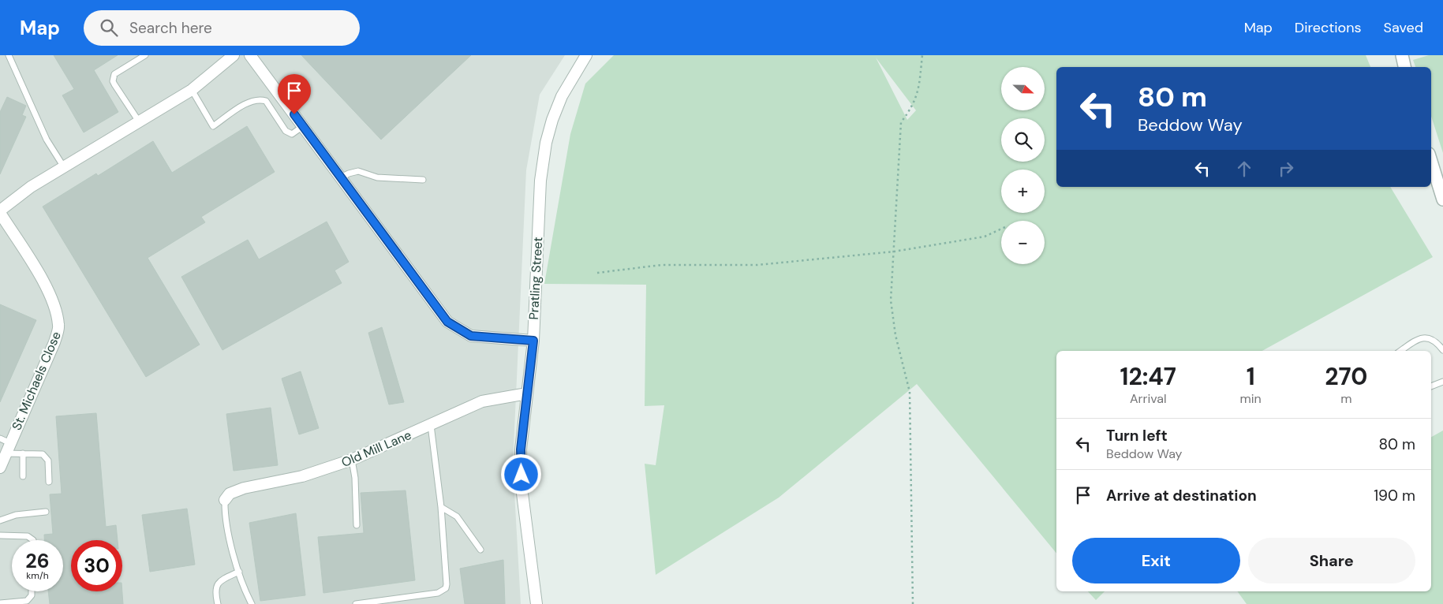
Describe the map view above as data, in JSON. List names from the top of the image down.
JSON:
{
  "streets": {
    "street": ["Pratling Street", "St. Michaels Close", "Old Mill Lane"]
  },
  "crossings": [
    ["Pratling Street", "Old Mill Lane"]
  ],
  "north": "right",
  "page": {
    "header": "Map",
    "search": "Search here",
    "nav": ["Map", "Directions", "Saved"],
    "map_buttons": ["+", "−"],
    "turn": ["80 m", "Beddow Way"],
    "eta": [
      "12:47",
      "Arrival",
      "1",
      "min",
      "270",
      "m"
    ],
    "list": [
      {
        "name": "Turn left",
        "note": "Beddow Way",
        "value": "80 m"
      },
      {
        "name": "Arrive at destination",
        "value": "190 m"
      }
    ],
    "buttons": ["Exit", "Share"],
    "speed": "26 km/h",
    "limit": "30"
  }
}
